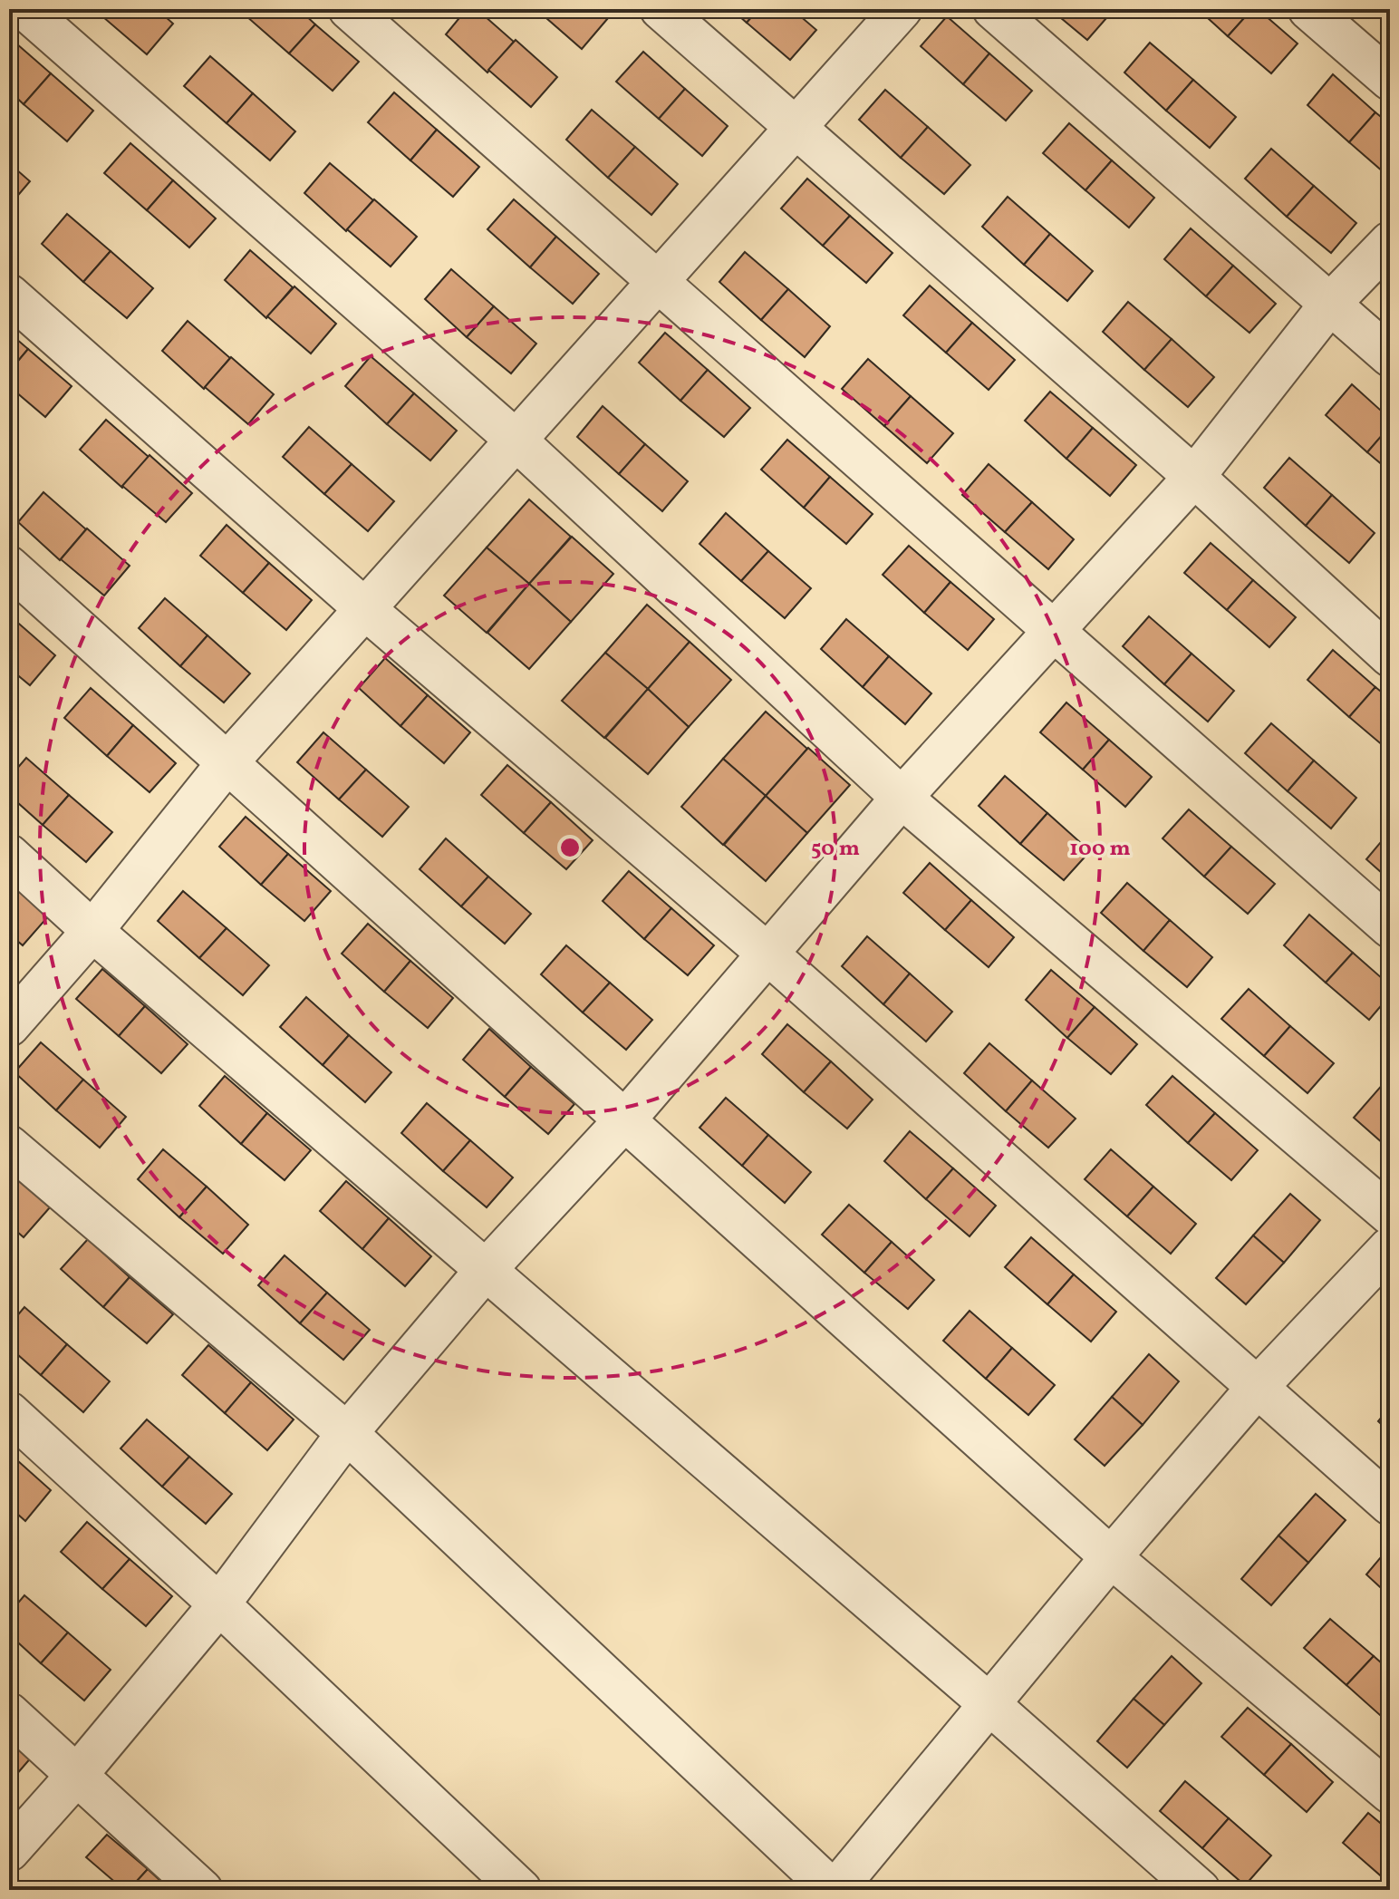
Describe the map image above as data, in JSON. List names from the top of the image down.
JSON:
{
  "rings": ["50 m", "100 m"]
}
